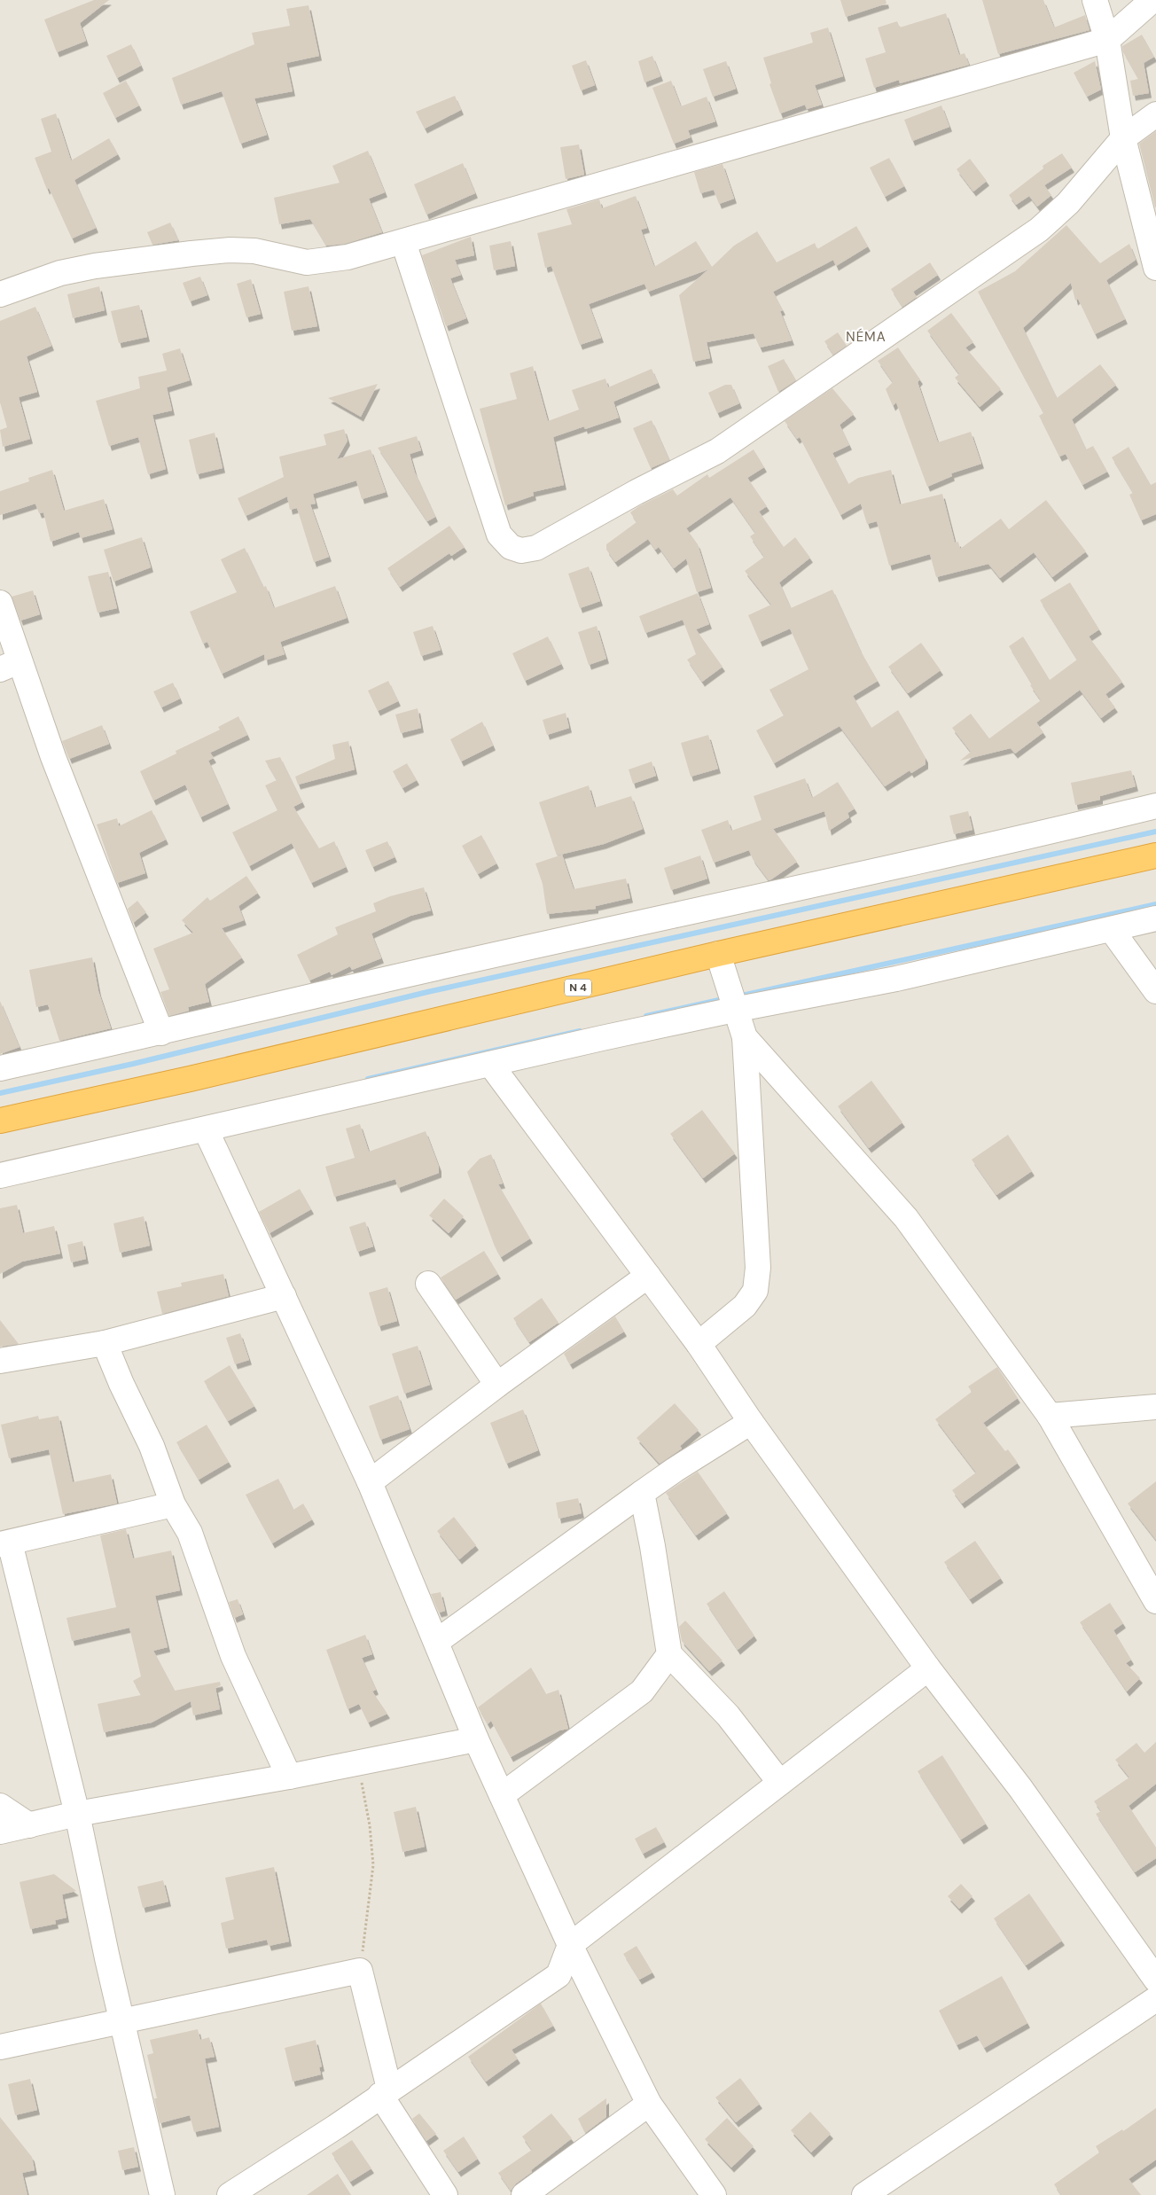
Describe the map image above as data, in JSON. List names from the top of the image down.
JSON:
{
  "streets": {
    "highway": ["N 4"]
  },
  "districts": ["NÉMA"]
}
